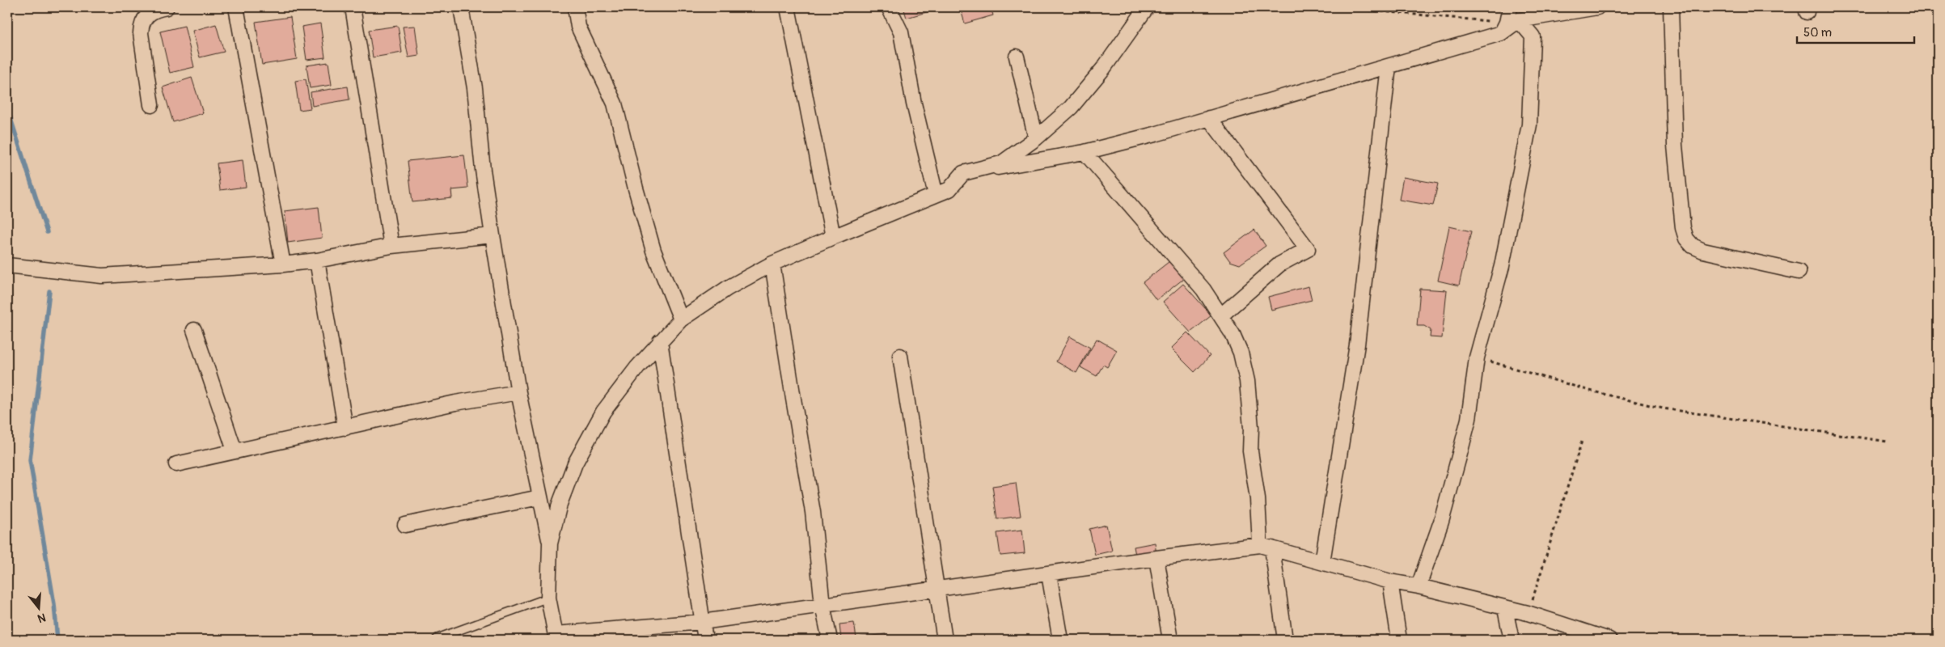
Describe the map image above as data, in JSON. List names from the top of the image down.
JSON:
{
  "scale_bar": "50 m",
  "north": "bottom"
}
